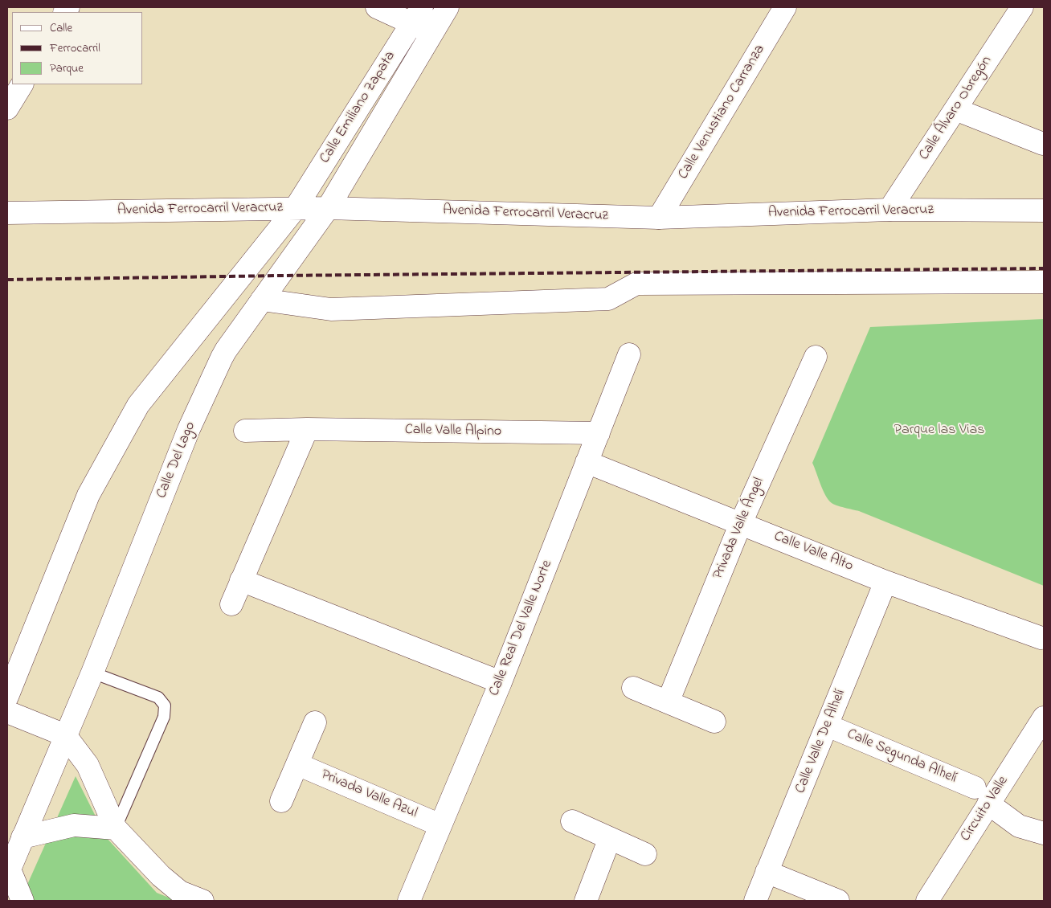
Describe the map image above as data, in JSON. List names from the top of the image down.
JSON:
{
  "streets": {
    "street": [
      "Calle Emiliano Zapata",
      "Calle Álvaro Obregón",
      "Calle Venustiano Carranza",
      "Avenida Ferrocarril Veracruz",
      "Calle Valle Alpino",
      "Calle Del Lago",
      "Privada Valle Ángel",
      "Calle Valle Alto",
      "Calle Real Del Valle Norte",
      "Calle Valle De Alhelí",
      "Calle Segunda Alhelí",
      "Privada Valle Azul",
      "Circuito Valle"
    ]
  },
  "crossings": [
    ["Calle Emiliano Zapata", "Avenida Ferrocarril Veracruz"],
    ["Calle Emiliano Zapata", "Calle Del Lago"],
    ["Calle Álvaro Obregón", "Avenida Ferrocarril Veracruz"],
    ["Calle Venustiano Carranza", "Avenida Ferrocarril Veracruz"],
    ["Avenida Ferrocarril Veracruz", "Calle Del Lago"],
    ["Calle Valle Alpino", "Calle Real Del Valle Norte"],
    ["Privada Valle Ángel", "Calle Valle Alto"],
    ["Calle Valle Alto", "Calle Real Del Valle Norte"],
    ["Calle Valle Alto", "Calle Valle De Alhelí"],
    ["Calle Real Del Valle Norte", "Privada Valle Azul"],
    ["Calle Valle De Alhelí", "Calle Segunda Alhelí"],
    ["Calle Segunda Alhelí", "Circuito Valle"]
  ],
  "parks": ["Parque las Vias"],
  "legend": ["Calle", "Ferrocarril", "Parque"]
}
